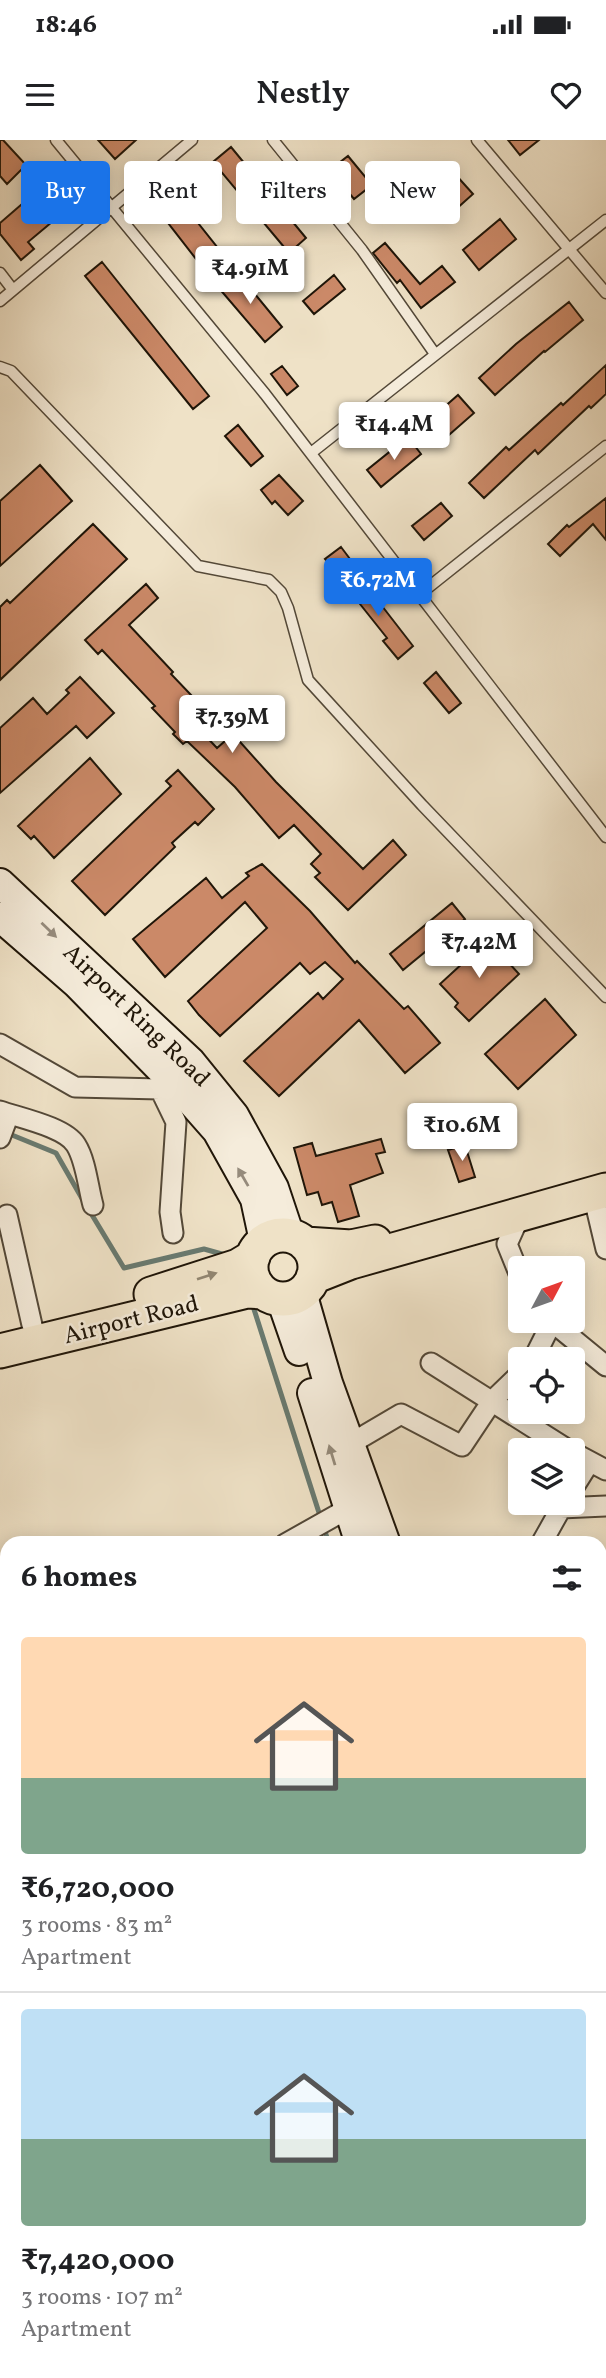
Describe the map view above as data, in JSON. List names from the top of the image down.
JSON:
{
  "streets": {
    "highway": ["Airport Road"],
    "main road": ["Airport Ring Road"]
  },
  "crossings": [
    ["Airport Ring Road", "Airport Road"]
  ],
  "north": "top right",
  "page": {
    "status": "18:46",
    "header": "Nestly",
    "chip": [
      "Buy",
      "Rent",
      "Filters",
      "New"
    ],
    "price": [
      "₹4.91M",
      "₹14.4M",
      "₹6.72M",
      "₹7.39M",
      "₹7.42M",
      "₹10.6M"
    ],
    "heading": "6 homes",
    "list": [
      {
        "name": "₹6,720,000",
        "note": "3 rooms · 83 m² · Apartment"
      },
      {
        "name": "₹7,420,000",
        "note": "3 rooms · 107 m² · Apartment"
      }
    ]
  }
}
